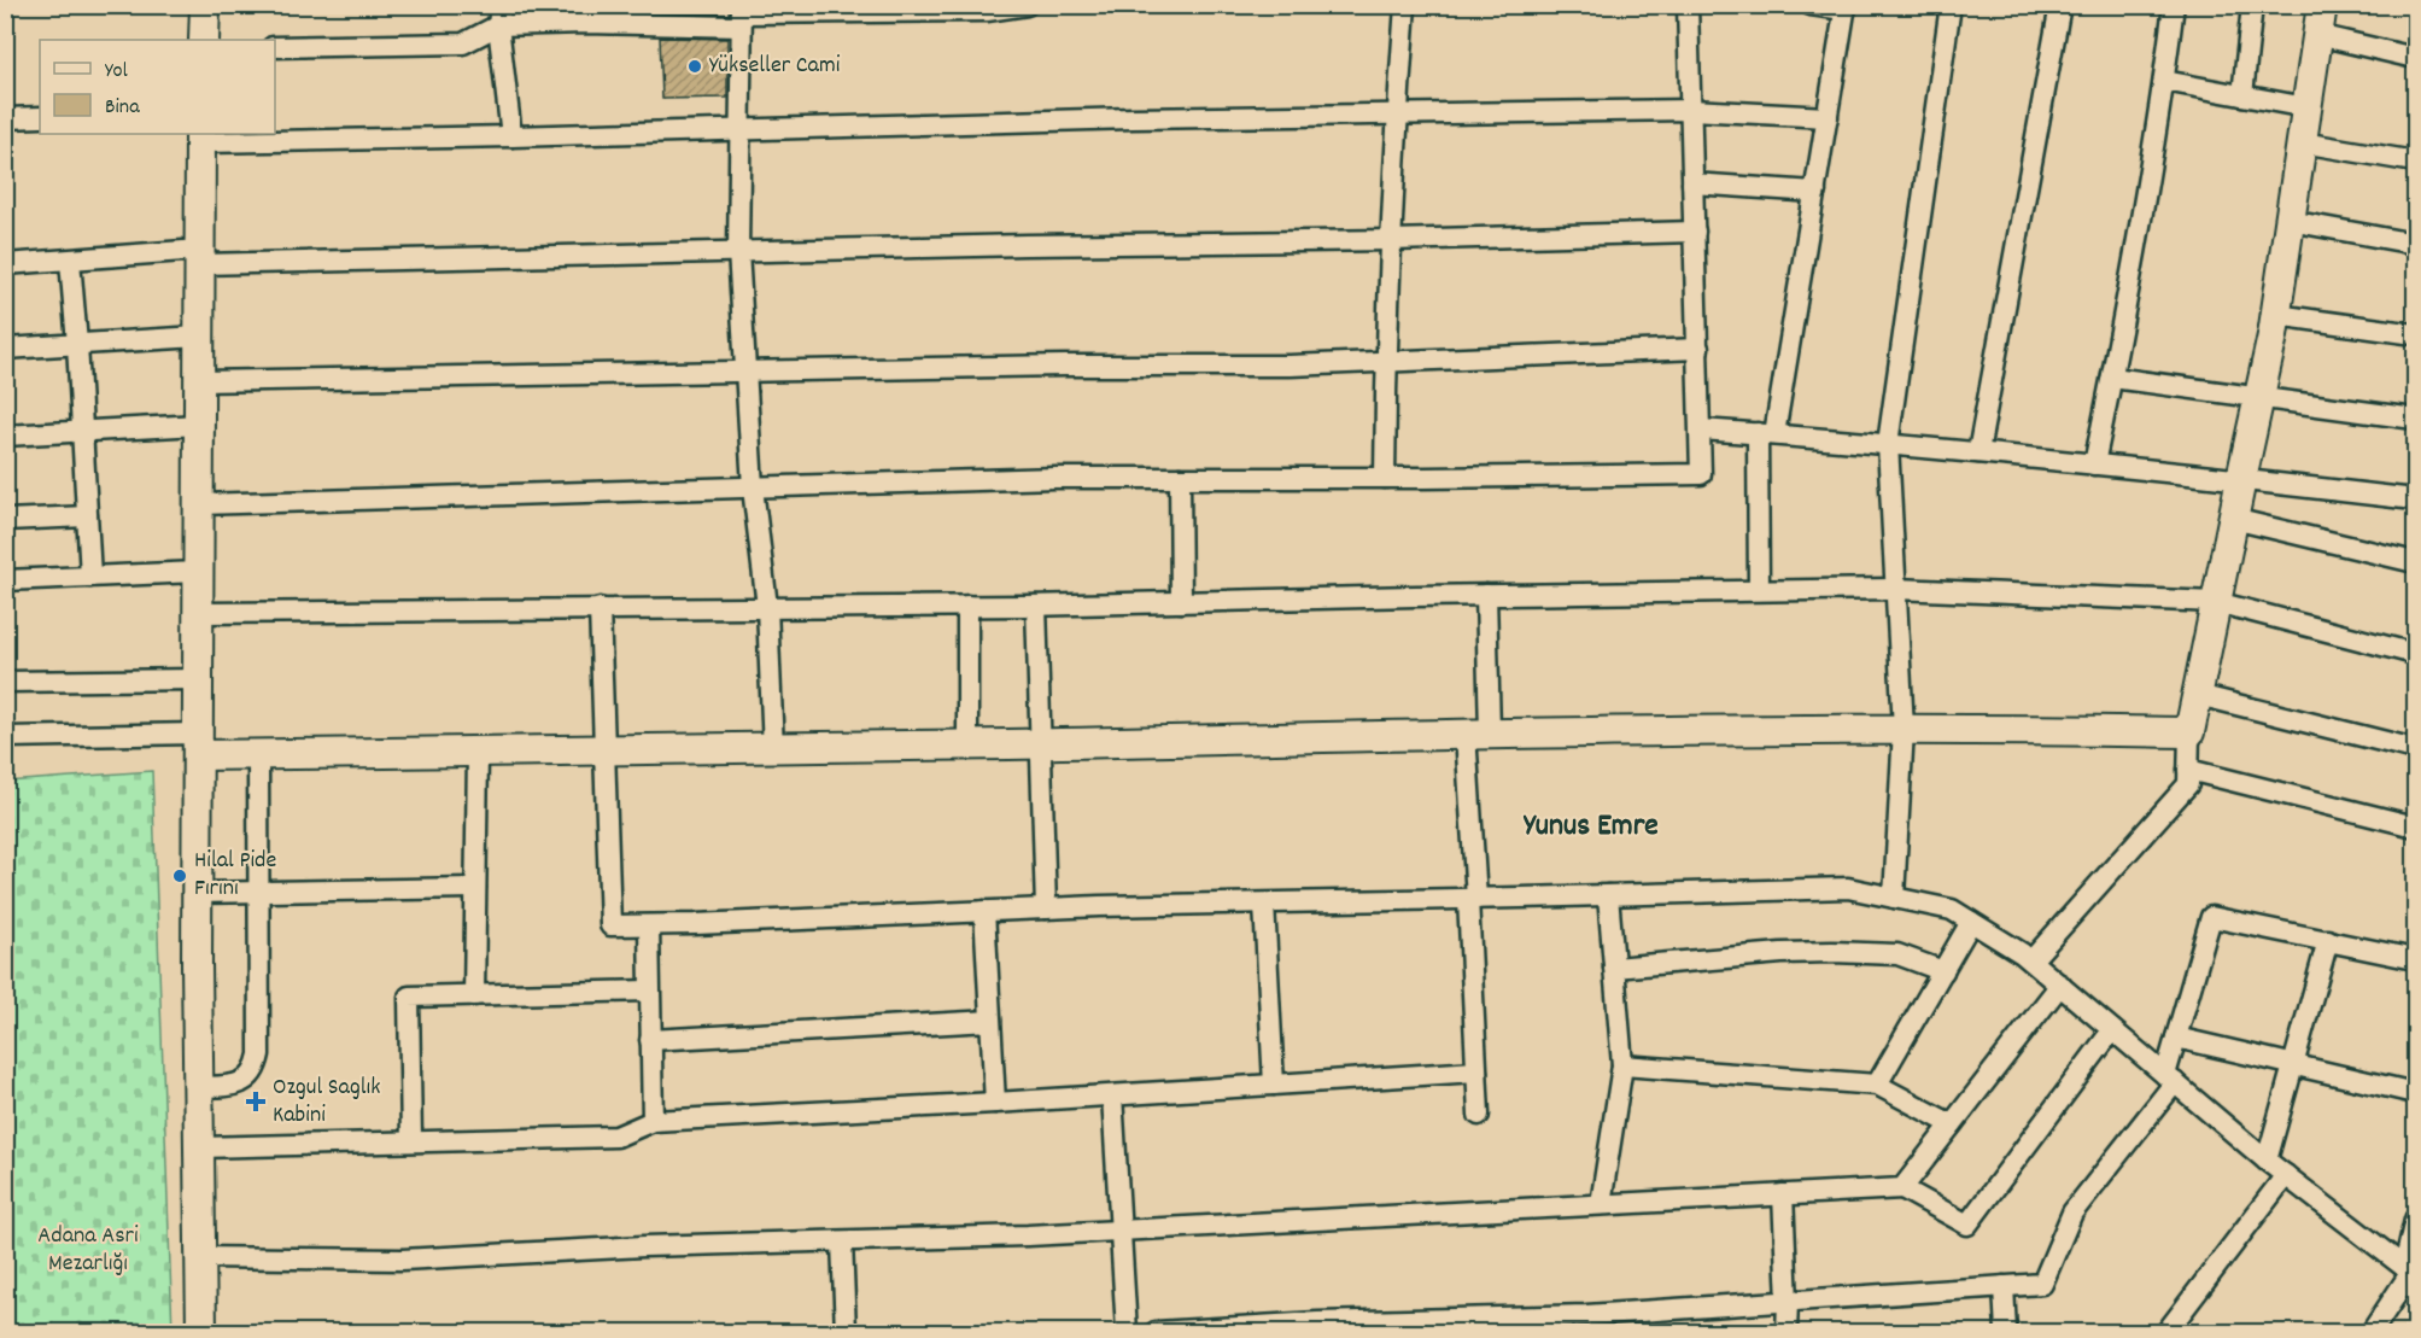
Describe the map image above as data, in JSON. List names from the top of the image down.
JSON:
{
  "districts": ["Yunus Emre"],
  "parks": ["Adana Asri Mezarlığı"],
  "places": {
    "other": ["Yükseller Cami", "Hilal Pide Fırını"],
    "health": ["Ozgul Saglık Kabini"]
  },
  "legend": ["Yol", "Bina"]
}
